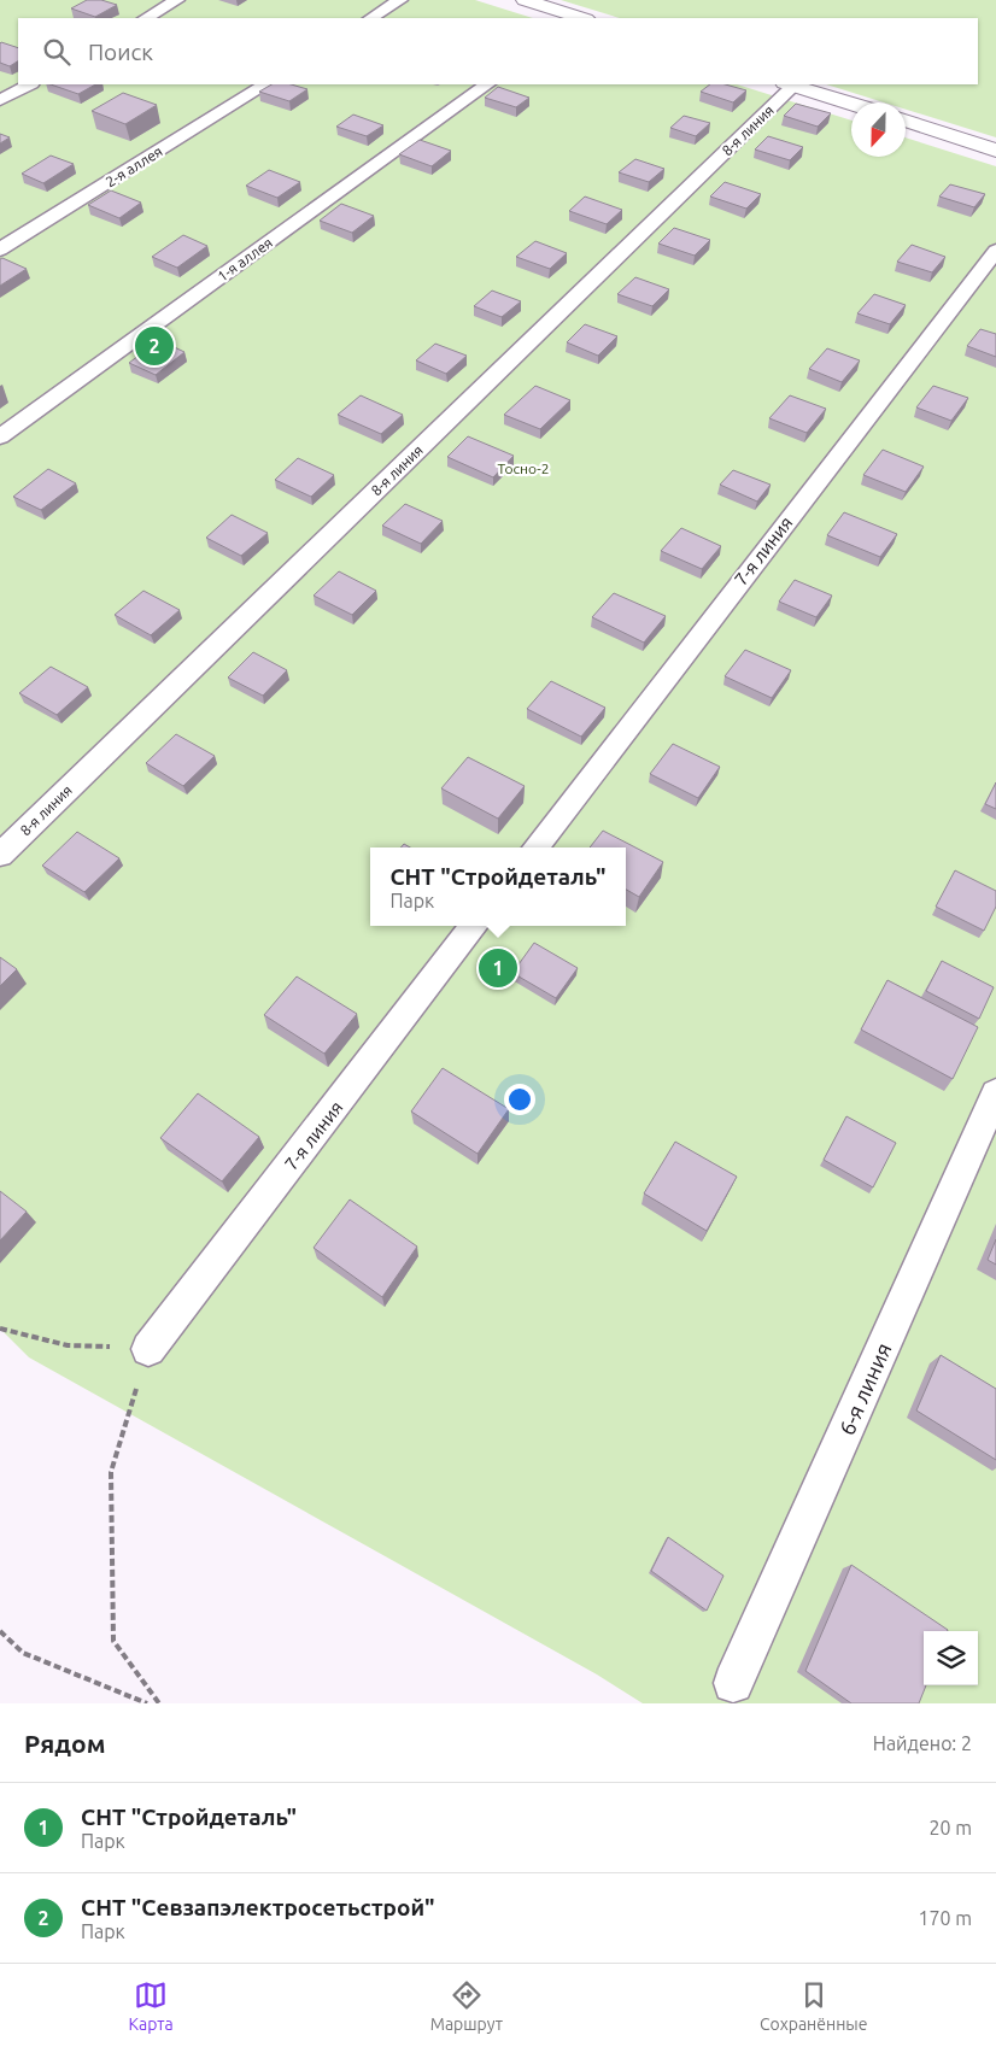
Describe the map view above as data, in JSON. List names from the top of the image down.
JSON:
{
  "streets": {
    "lane": [
      "8-я линия",
      "2-я аллея",
      "1-я аллея",
      "7-я линия",
      "6-я линия"
    ]
  },
  "parks": ["Тосно-2"],
  "north": "bottom",
  "page": {
    "search": "Поиск",
    "pins": ["2", "1"],
    "popup": ["СНТ \"Стройдеталь\"", "Парк"],
    "heading": ["Рядом", "Найдено: 2"],
    "list": [
      {
        "mark": "1",
        "name": "СНТ \"Стройдеталь\"",
        "note": "Парк",
        "value": "20 m"
      },
      {
        "mark": "2",
        "name": "СНТ \"Севзапэлектросетьстрой\"",
        "note": "Парк",
        "value": "170 m"
      }
    ],
    "nav": ["Карта", "Маршрут", "Сохранённые"]
  }
}
